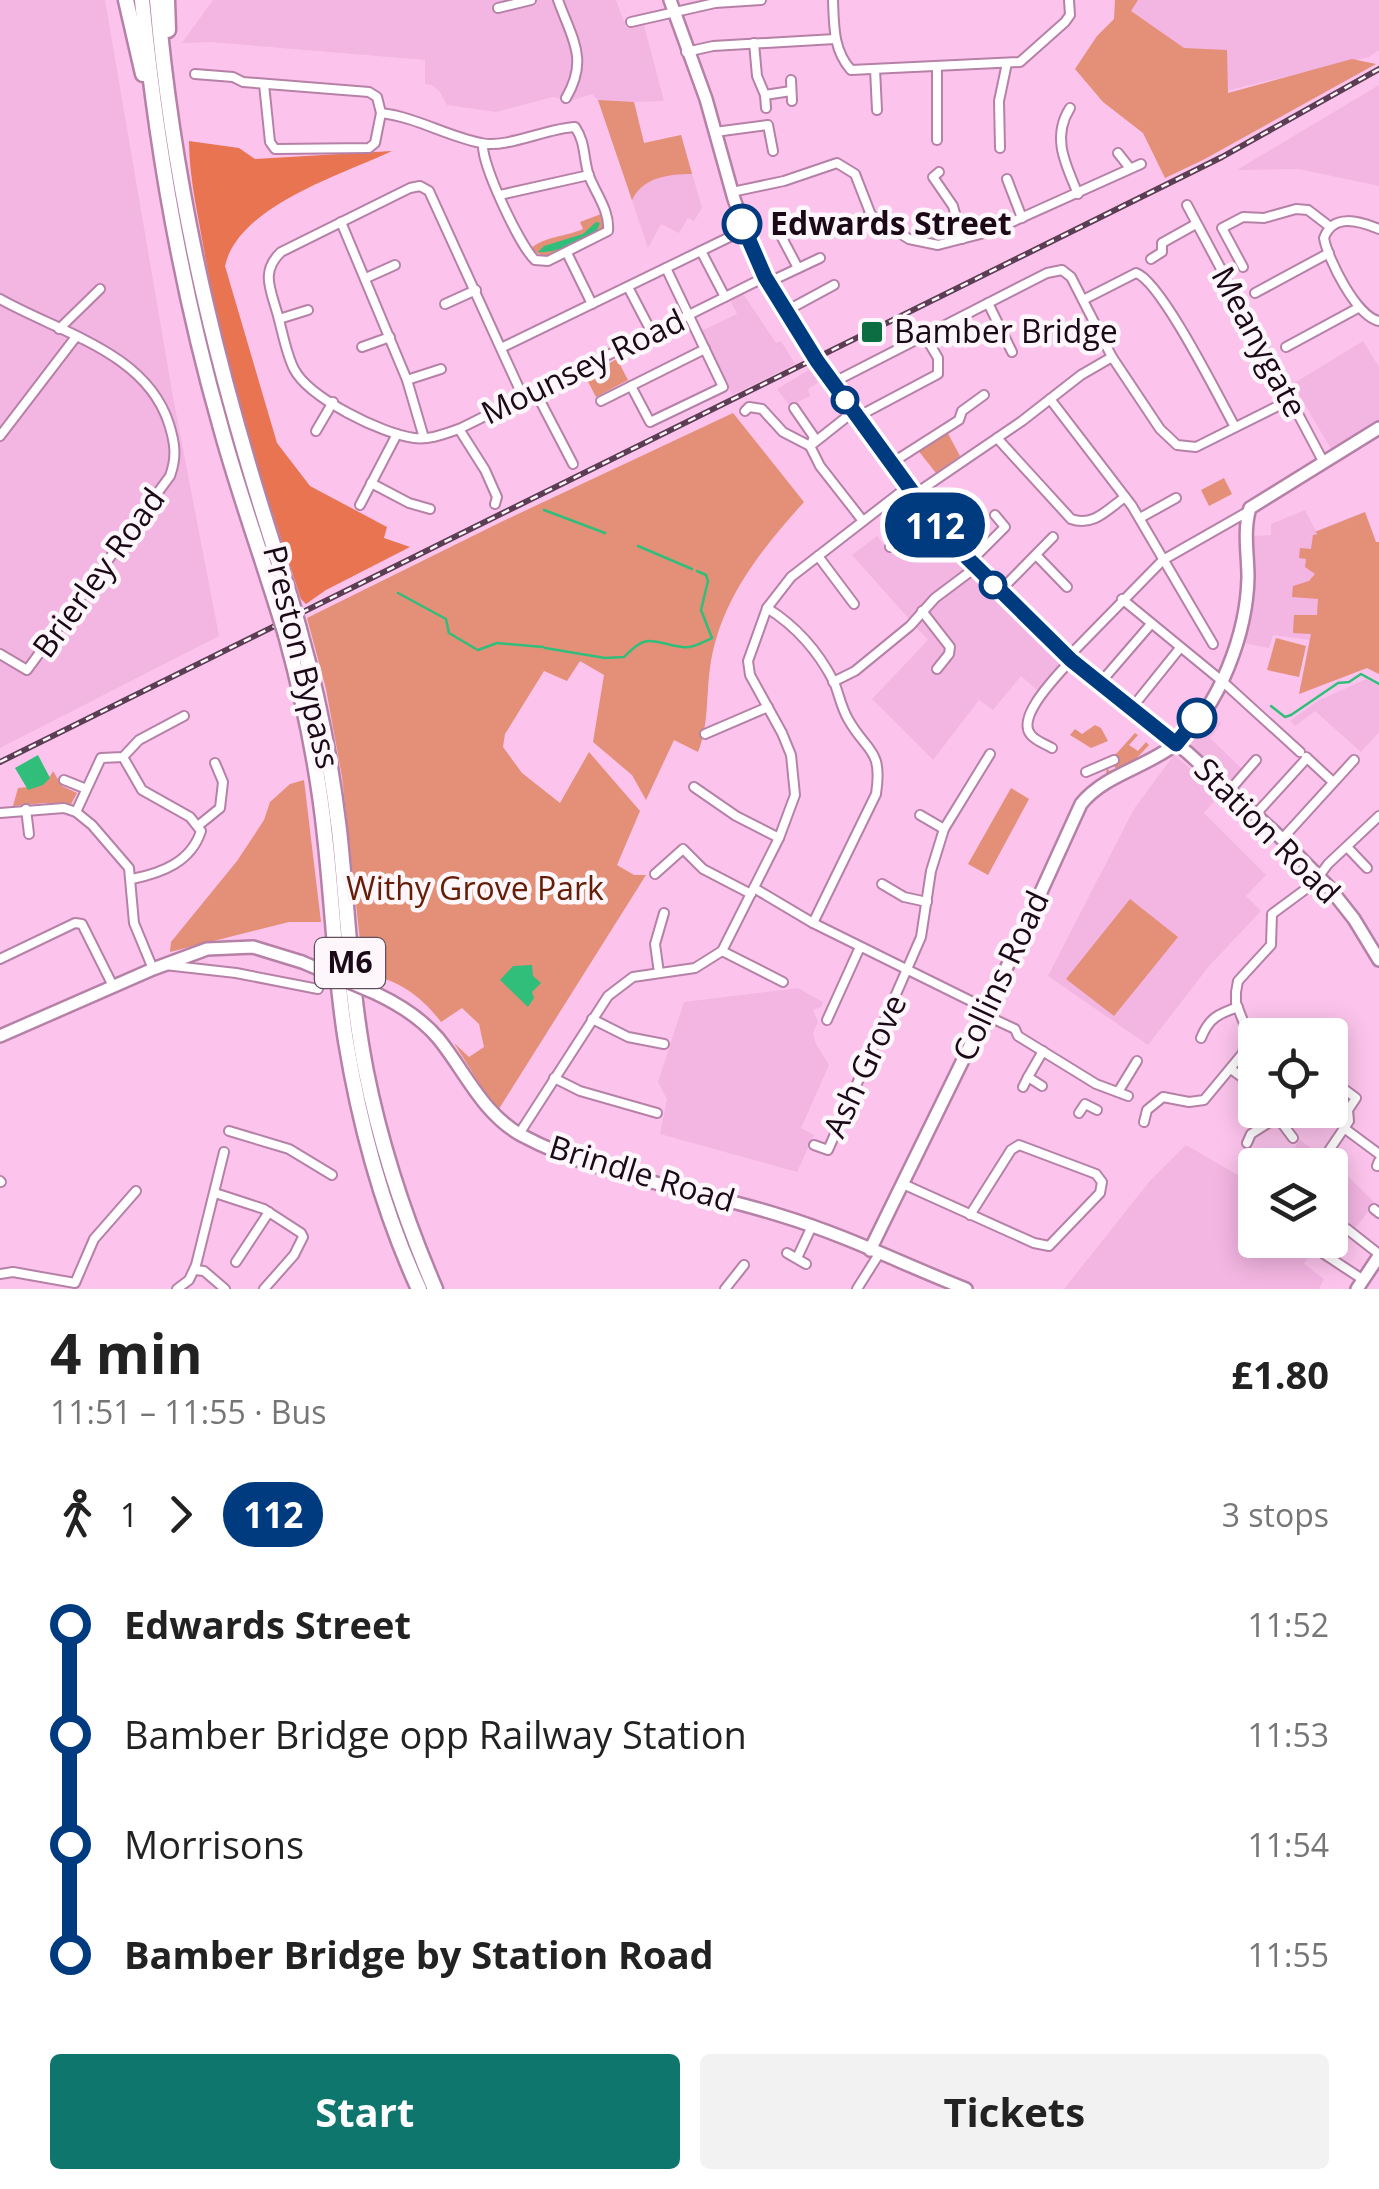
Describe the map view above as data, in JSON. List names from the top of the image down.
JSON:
{
  "streets": {
    "highway": ["Preston Bypass", "M6"],
    "street": [
      "Meanygate",
      "Mounsey Road",
      "Brierley Road",
      "Station Road",
      "Collins Road",
      "Ash Grove",
      "Brindle Road"
    ]
  },
  "crossings": [
    ["Mounsey Road", "Station Road"],
    ["Preston Bypass", "M6"],
    ["Station Road", "Collins Road"],
    ["Collins Road", "Brindle Road"]
  ],
  "parks": ["Withy Grove Park"],
  "places": {
    "other": ["Edwards Street"],
    "transit": ["Bamber Bridge"]
  },
  "lines": ["bus line 112"],
  "page": {
    "on_map": "112",
    "heading": ["4 min", "11:51 – 11:55 · Bus", "£1.80"],
    "legs": ["1", "112", "3 stops"],
    "list": [
      {
        "name": "Edwards Street",
        "value": "11:52"
      },
      {
        "name": "Bamber Bridge opp Railway Station",
        "value": "11:53"
      },
      {
        "name": "Morrisons",
        "value": "11:54"
      },
      {
        "name": "Bamber Bridge by Station Road",
        "value": "11:55"
      }
    ],
    "buttons": ["Start", "Tickets"]
  }
}
